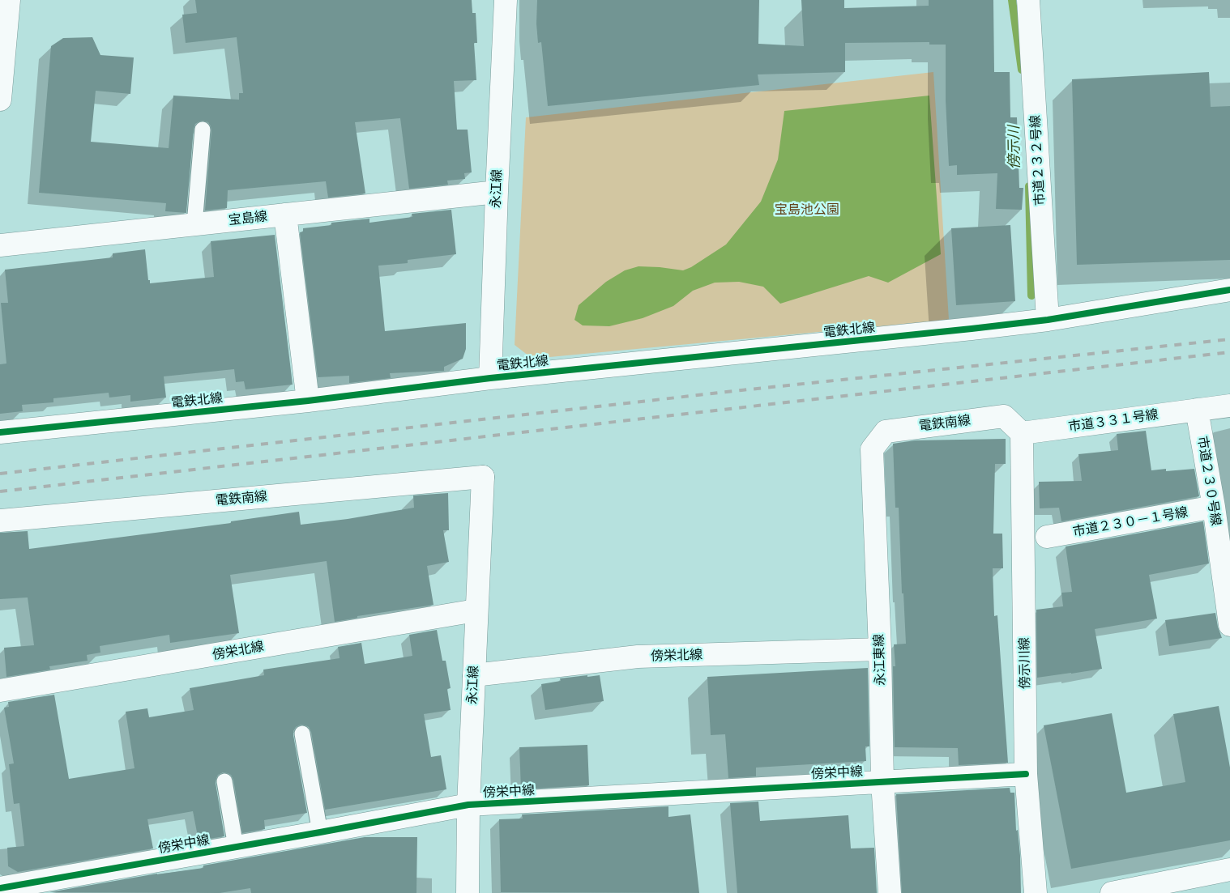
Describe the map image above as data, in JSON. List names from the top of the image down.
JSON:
{
  "streets": {
    "street": [
      "市道２３２号線",
      "永江線",
      "宝島線",
      "電鉄北線",
      "市道３３１号線",
      "電鉄南線",
      "市道２３０号線",
      "市道２３０－１号線",
      "傍栄北線",
      "永江東線",
      "傍示川線",
      "傍栄中線"
    ]
  },
  "crossings": [
    ["市道２３２号線", "電鉄北線"],
    ["永江線", "宝島線"],
    ["永江線", "電鉄北線"],
    ["永江線", "電鉄南線"],
    ["永江線", "傍栄北線"],
    ["永江線", "傍栄中線"],
    ["市道３３１号線", "電鉄南線"],
    ["市道３３１号線", "市道２３０号線"],
    ["市道３３１号線", "傍示川線"],
    ["電鉄南線", "永江東線"],
    ["電鉄南線", "傍示川線"],
    ["市道２３０号線", "市道２３０－１号線"],
    ["傍栄北線", "永江東線"],
    ["永江東線", "傍栄中線"],
    ["傍示川線", "傍栄中線"]
  ],
  "water": ["傍示川"],
  "parks": ["宝島池公園"]
}
